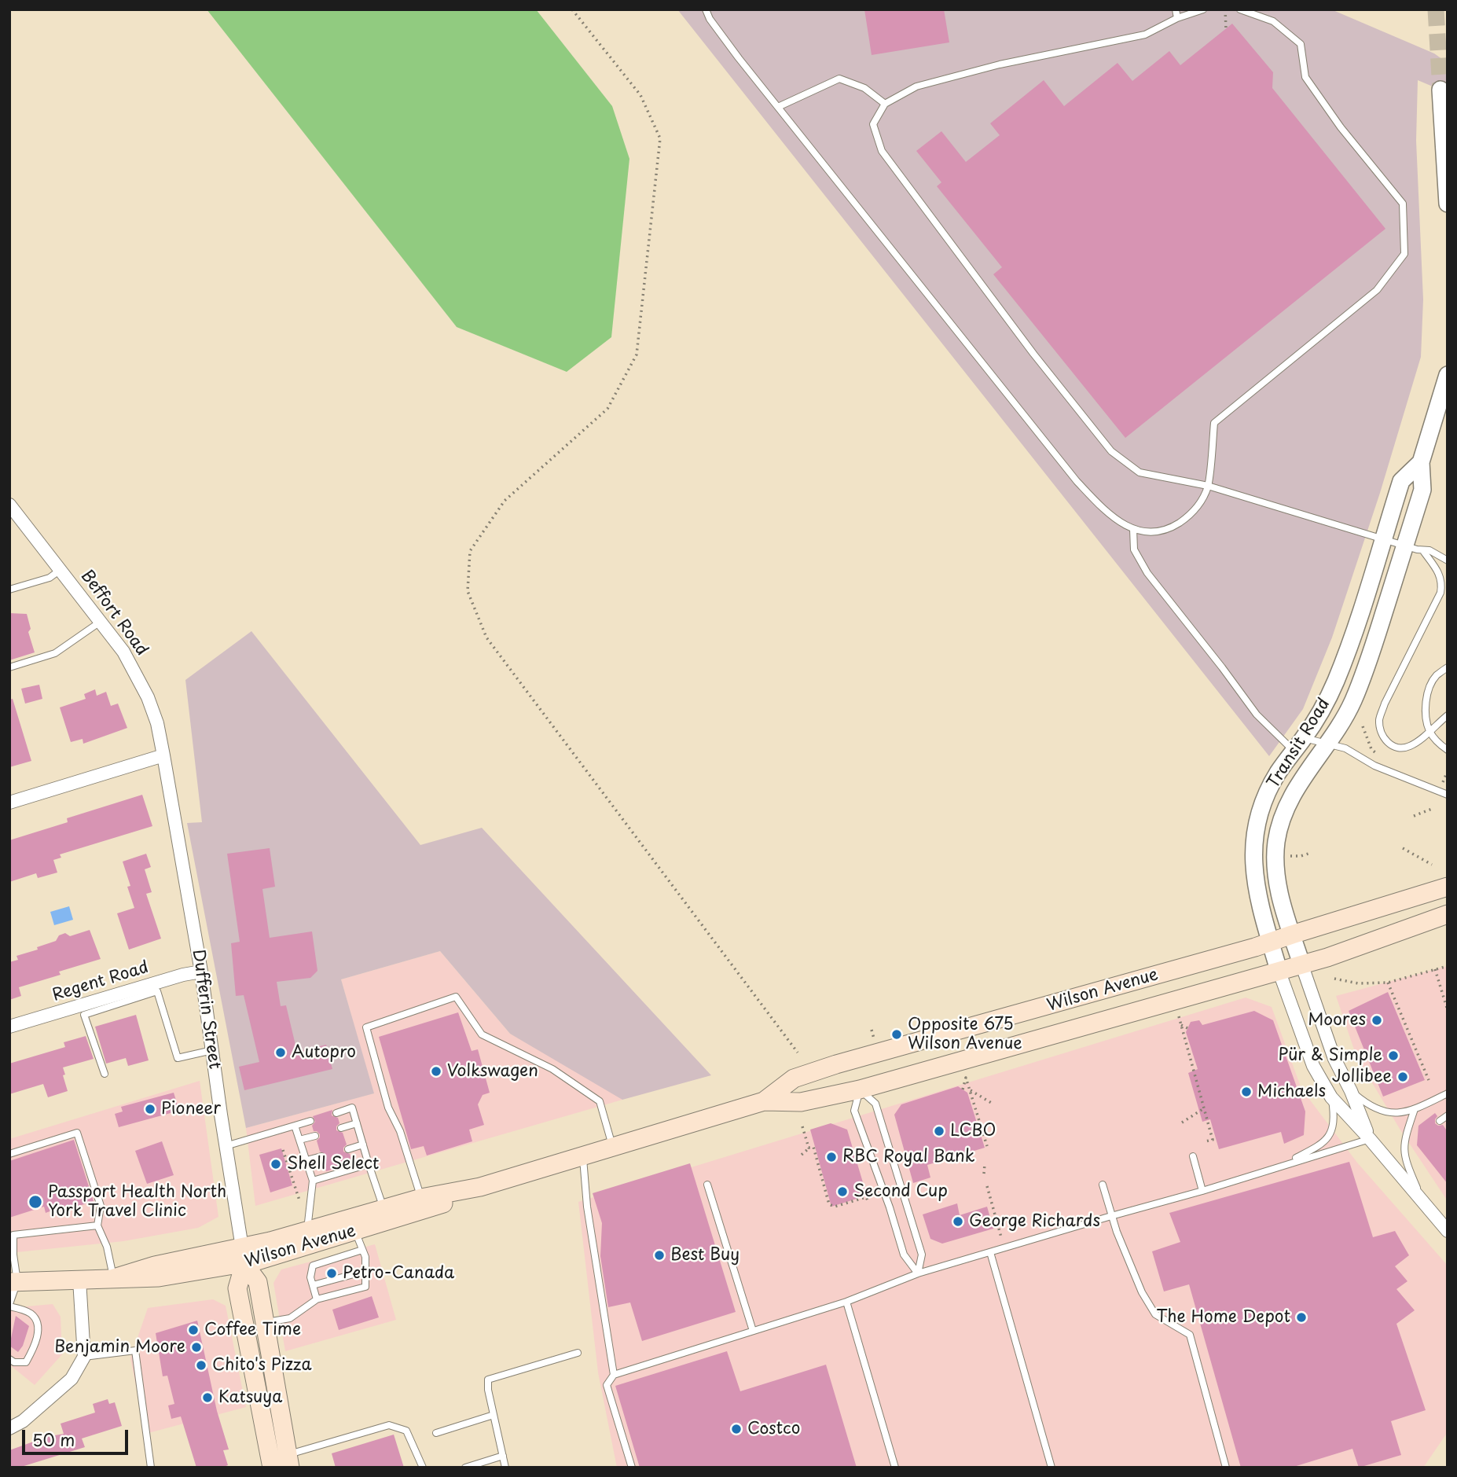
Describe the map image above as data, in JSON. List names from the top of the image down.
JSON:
{
  "streets": {
    "main road": ["Wilson Avenue", "Dufferin Street"],
    "street": ["Beffort Road", "Transit Road", "Regent Road"]
  },
  "crossings": [
    ["Beffort Road", "Dufferin Street"],
    ["Transit Road", "Wilson Avenue"],
    ["Regent Road", "Dufferin Street"],
    ["Wilson Avenue", "Dufferin Street"]
  ],
  "places": [
    "Moores",
    "Opposite 675 Wilson Avenue",
    "Autopro",
    "Pür & Simple",
    "Volkswagen",
    "Jollibee",
    "Michaels",
    "Pioneer",
    "LCBO",
    "RBC Royal Bank",
    "Shell Select",
    "Second Cup",
    "Passport Health North York Travel Clinic",
    "George Richards",
    "Best Buy",
    "Petro-Canada",
    "The Home Depot",
    "Coffee Time",
    "Benjamin Moore",
    "Chito's Pizza",
    "Katsuya",
    "Costco"
  ],
  "scale_bar": "50 m"
}
